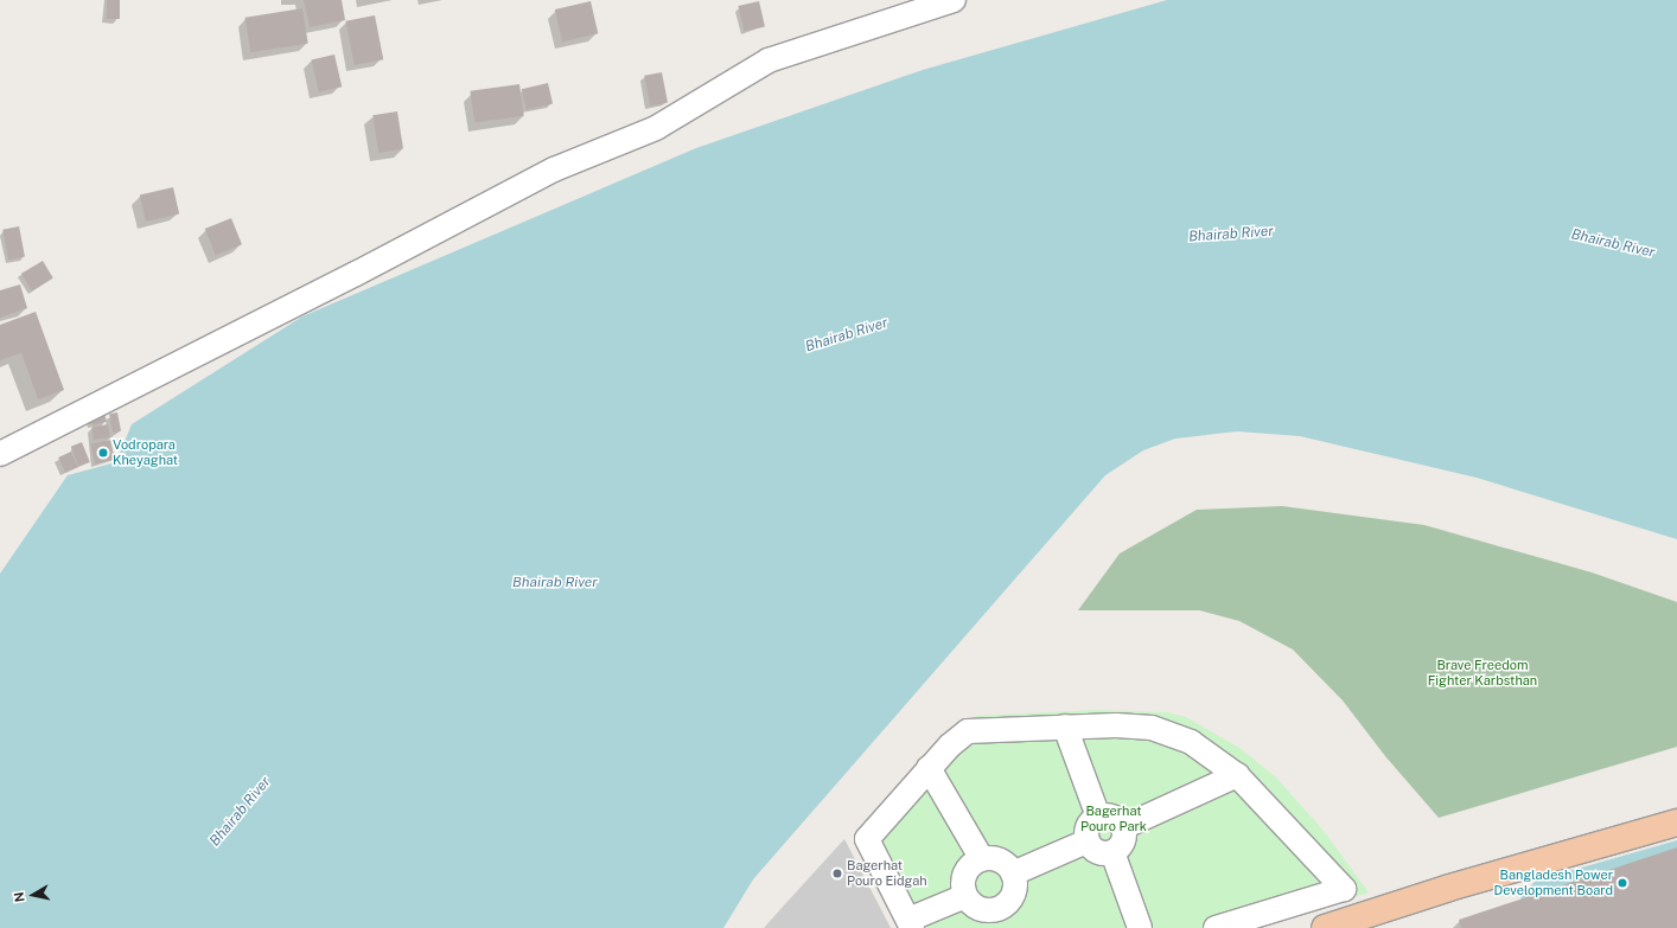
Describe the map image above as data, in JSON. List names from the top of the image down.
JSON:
{
  "water": ["Bhairab River"],
  "parks": ["Brave Freedom Fighter Karbsthan", "Bagerhat Pouro Park"],
  "places": ["Vodropara Kheyaghat", "Bagerhat Pouro Eidgah", "Bangladesh Power Development Board"],
  "north": "left"
}
